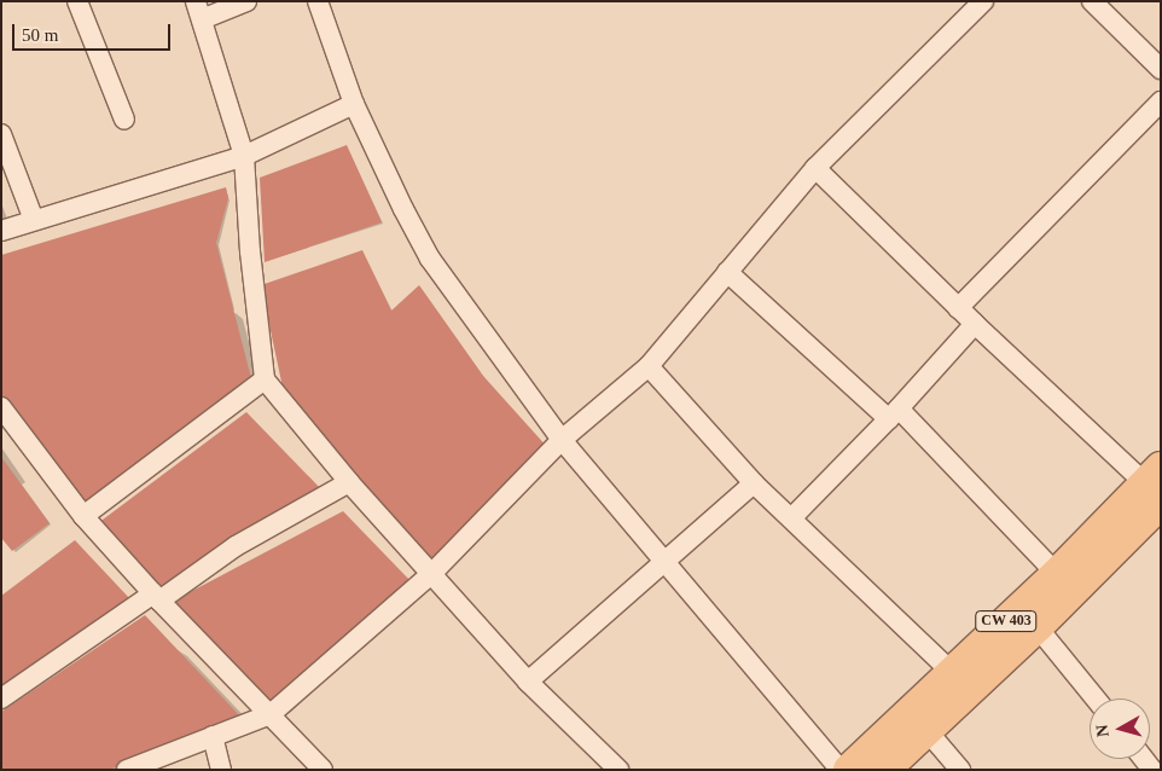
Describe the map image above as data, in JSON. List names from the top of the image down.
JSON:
{
  "streets": {
    "main road": ["CW 403"]
  },
  "scale_bar": "50 m",
  "north": "left"
}
